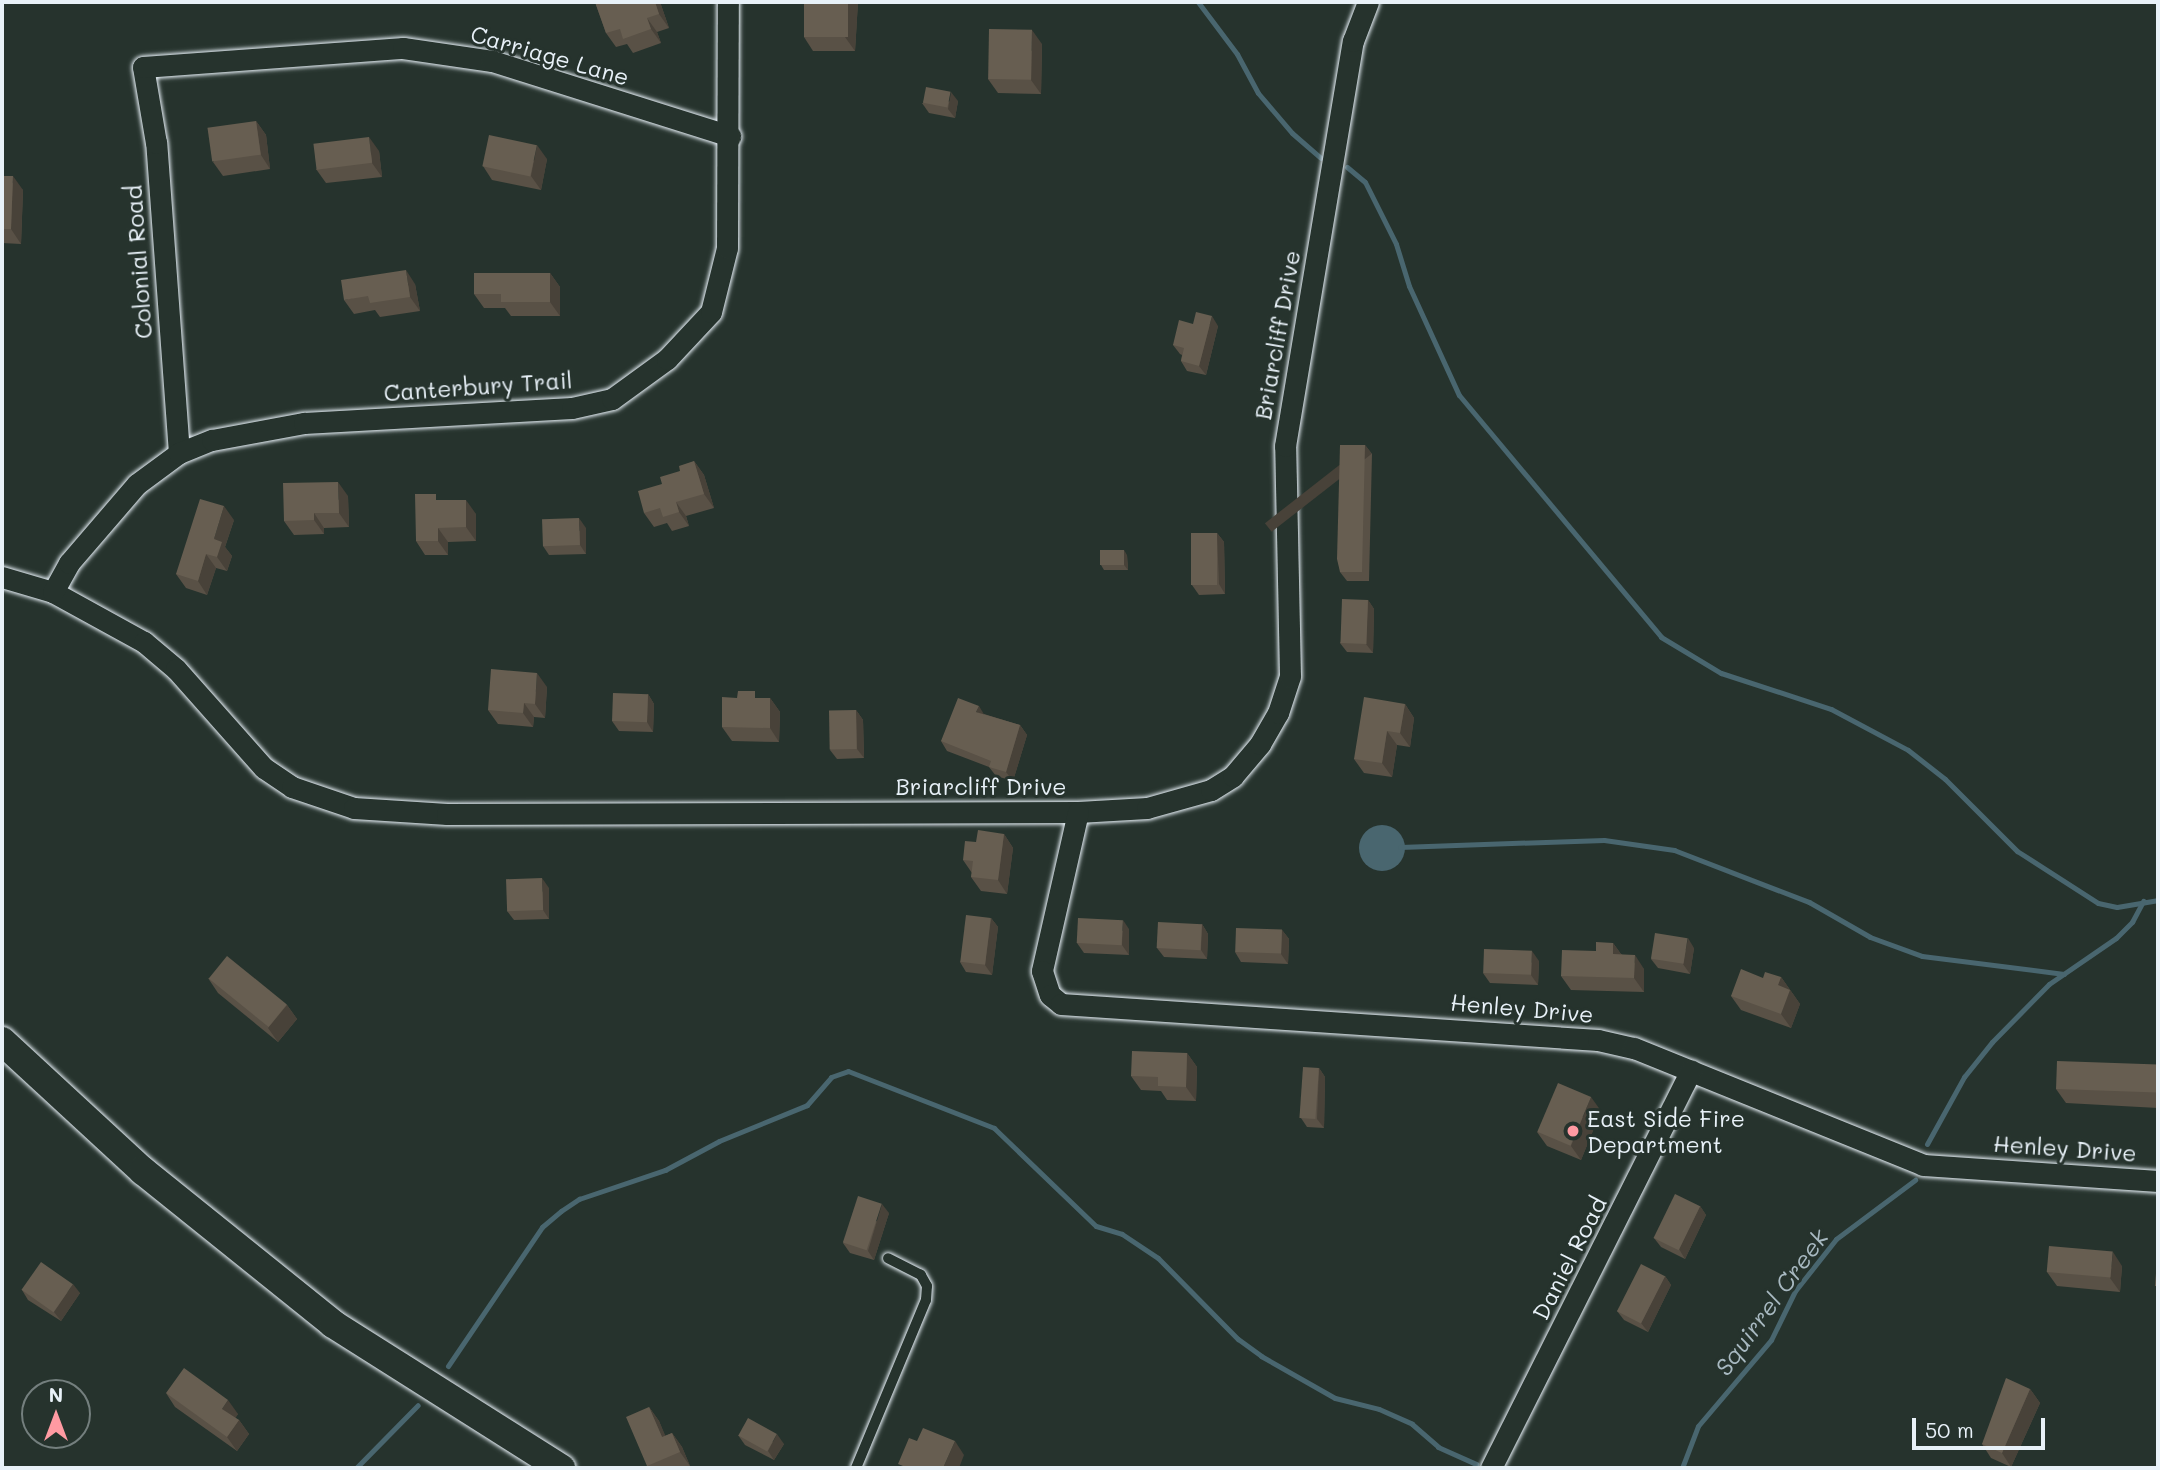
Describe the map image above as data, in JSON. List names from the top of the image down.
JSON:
{
  "streets": {
    "street": [
      "Carriage Lane",
      "Colonial Road",
      "Briarcliff Drive",
      "Canterbury Trail",
      "Henley Drive",
      "Daniel Road"
    ]
  },
  "crossings": [
    ["Carriage Lane", "Colonial Road"],
    ["Carriage Lane", "Canterbury Trail"],
    ["Colonial Road", "Canterbury Trail"],
    ["Briarcliff Drive", "Canterbury Trail"],
    ["Briarcliff Drive", "Henley Drive"],
    ["Henley Drive", "Daniel Road"]
  ],
  "water": ["Squirrel Creek"],
  "places": ["East Side Fire Department"],
  "scale_bar": "50 m",
  "north": "top"
}
